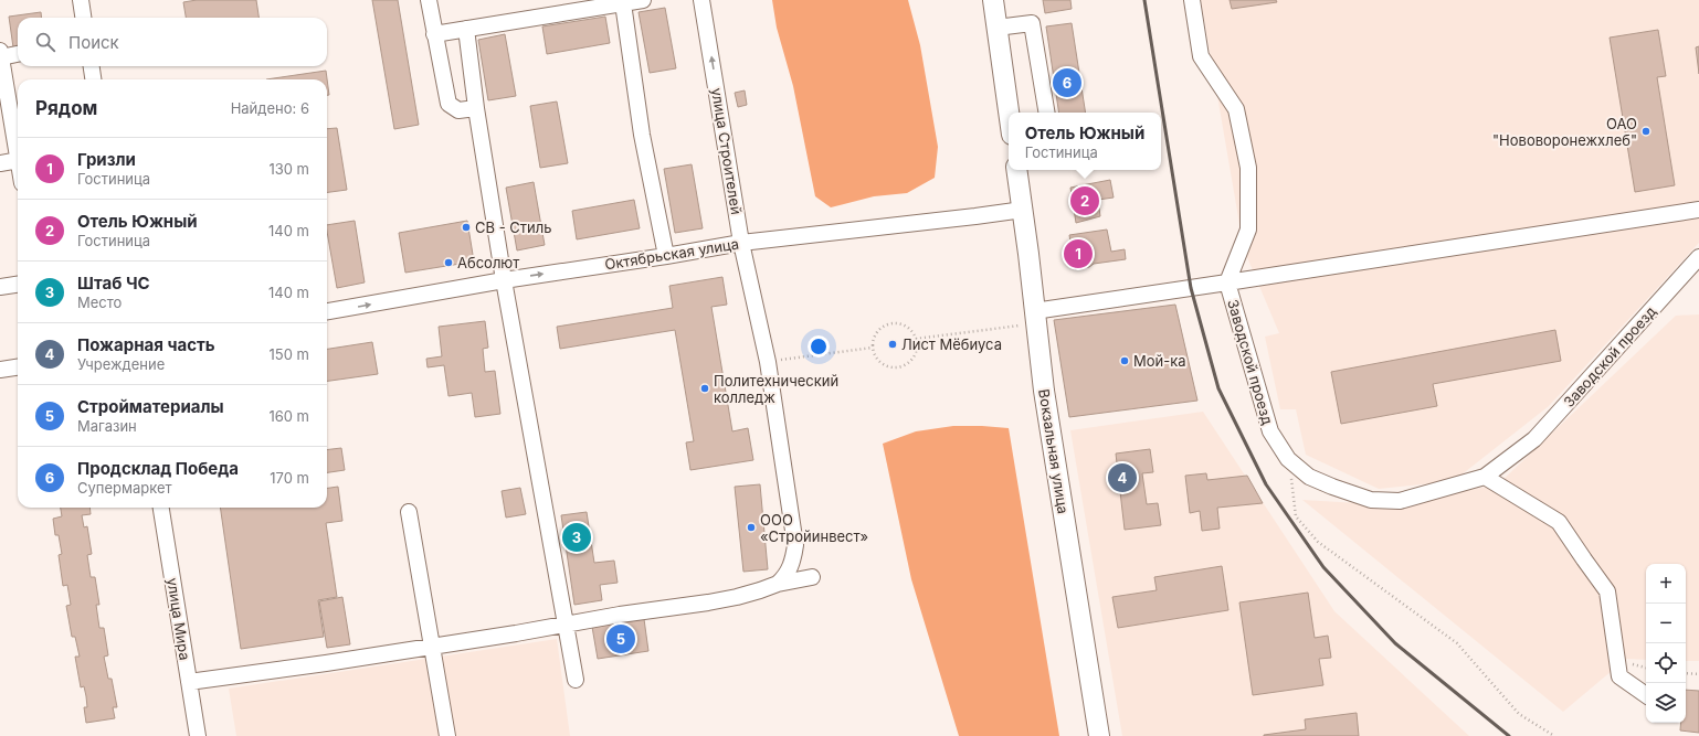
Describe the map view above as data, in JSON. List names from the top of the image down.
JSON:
{
  "streets": {
    "main road": ["Вокзальная улица"],
    "street": [
      "улица Строителей",
      "Октябрьская улица",
      "Заводской проезд",
      "улица Мира"
    ]
  },
  "crossings": [
    ["улица Строителей", "Октябрьская улица"],
    ["Октябрьская улица", "Вокзальная улица"],
    ["Заводской проезд", "Вокзальная улица"]
  ],
  "one_way": ["Октябрьская улица"],
  "places": [
    "ОАО \"Нововоронежхлеб\"",
    "СВ - Стиль",
    "Абсолют",
    "Лист Мёбиуса",
    "Мой-ка",
    "Политехнический колледж",
    "ООО «Стройинвест»"
  ],
  "page": {
    "search": "Поиск",
    "pins": [
      "6",
      "2",
      "1",
      "4",
      "3",
      "5"
    ],
    "heading": ["Рядом", "Найдено: 6"],
    "popup": ["Отель Южный", "Гостиница"],
    "list": [
      {
        "mark": "1",
        "name": "Гризли",
        "note": "Гостиница",
        "value": "130 m"
      },
      {
        "mark": "2",
        "name": "Отель Южный",
        "note": "Гостиница",
        "value": "140 m"
      },
      {
        "mark": "3",
        "name": "Штаб ЧС",
        "note": "Место",
        "value": "140 m"
      },
      {
        "mark": "4",
        "name": "Пожарная часть",
        "note": "Учреждение",
        "value": "150 m"
      },
      {
        "mark": "5",
        "name": "Стройматериалы",
        "note": "Магазин",
        "value": "160 m"
      },
      {
        "mark": "6",
        "name": "Продсклад Победа",
        "note": "Супермаркет",
        "value": "170 m"
      }
    ],
    "map_buttons": ["+", "−"]
  }
}
